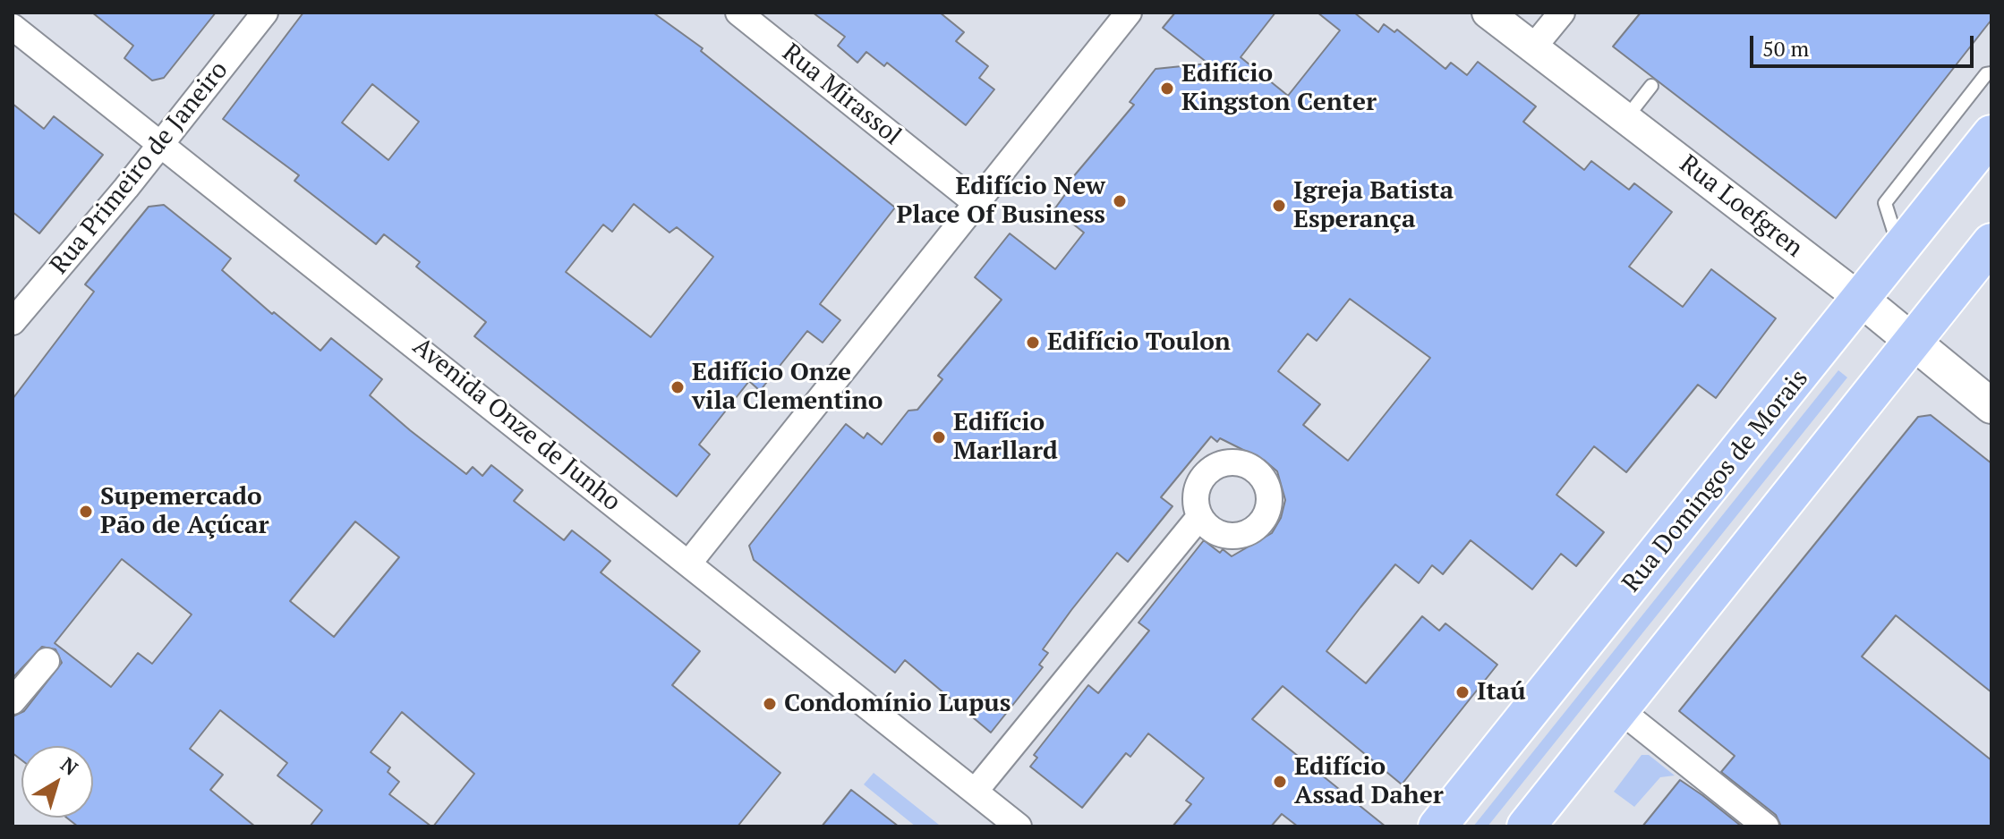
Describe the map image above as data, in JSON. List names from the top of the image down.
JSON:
{
  "streets": {
    "main road": ["Rua Loefgren", "Rua Domingos de Morais"],
    "street": ["Rua Mirassol", "Rua Primeiro de Janeiro", "Avenida Onze de Junho"]
  },
  "crossings": [
    ["Rua Primeiro de Janeiro", "Avenida Onze de Junho"],
    ["Rua Loefgren", "Rua Domingos de Morais"]
  ],
  "places": [
    "Edifício Kingston Center",
    "Edifício New Place Of Business",
    "Igreja Batista Esperança",
    "Edifício Toulon",
    "Edifício Onze vila Clementino",
    "Edifício Marllard",
    "Supemercado Pão de Açúcar",
    "Itaú",
    "Condomínio Lupus",
    "Edifício Assad Daher"
  ],
  "scale_bar": "50 m",
  "north": "top right"
}
